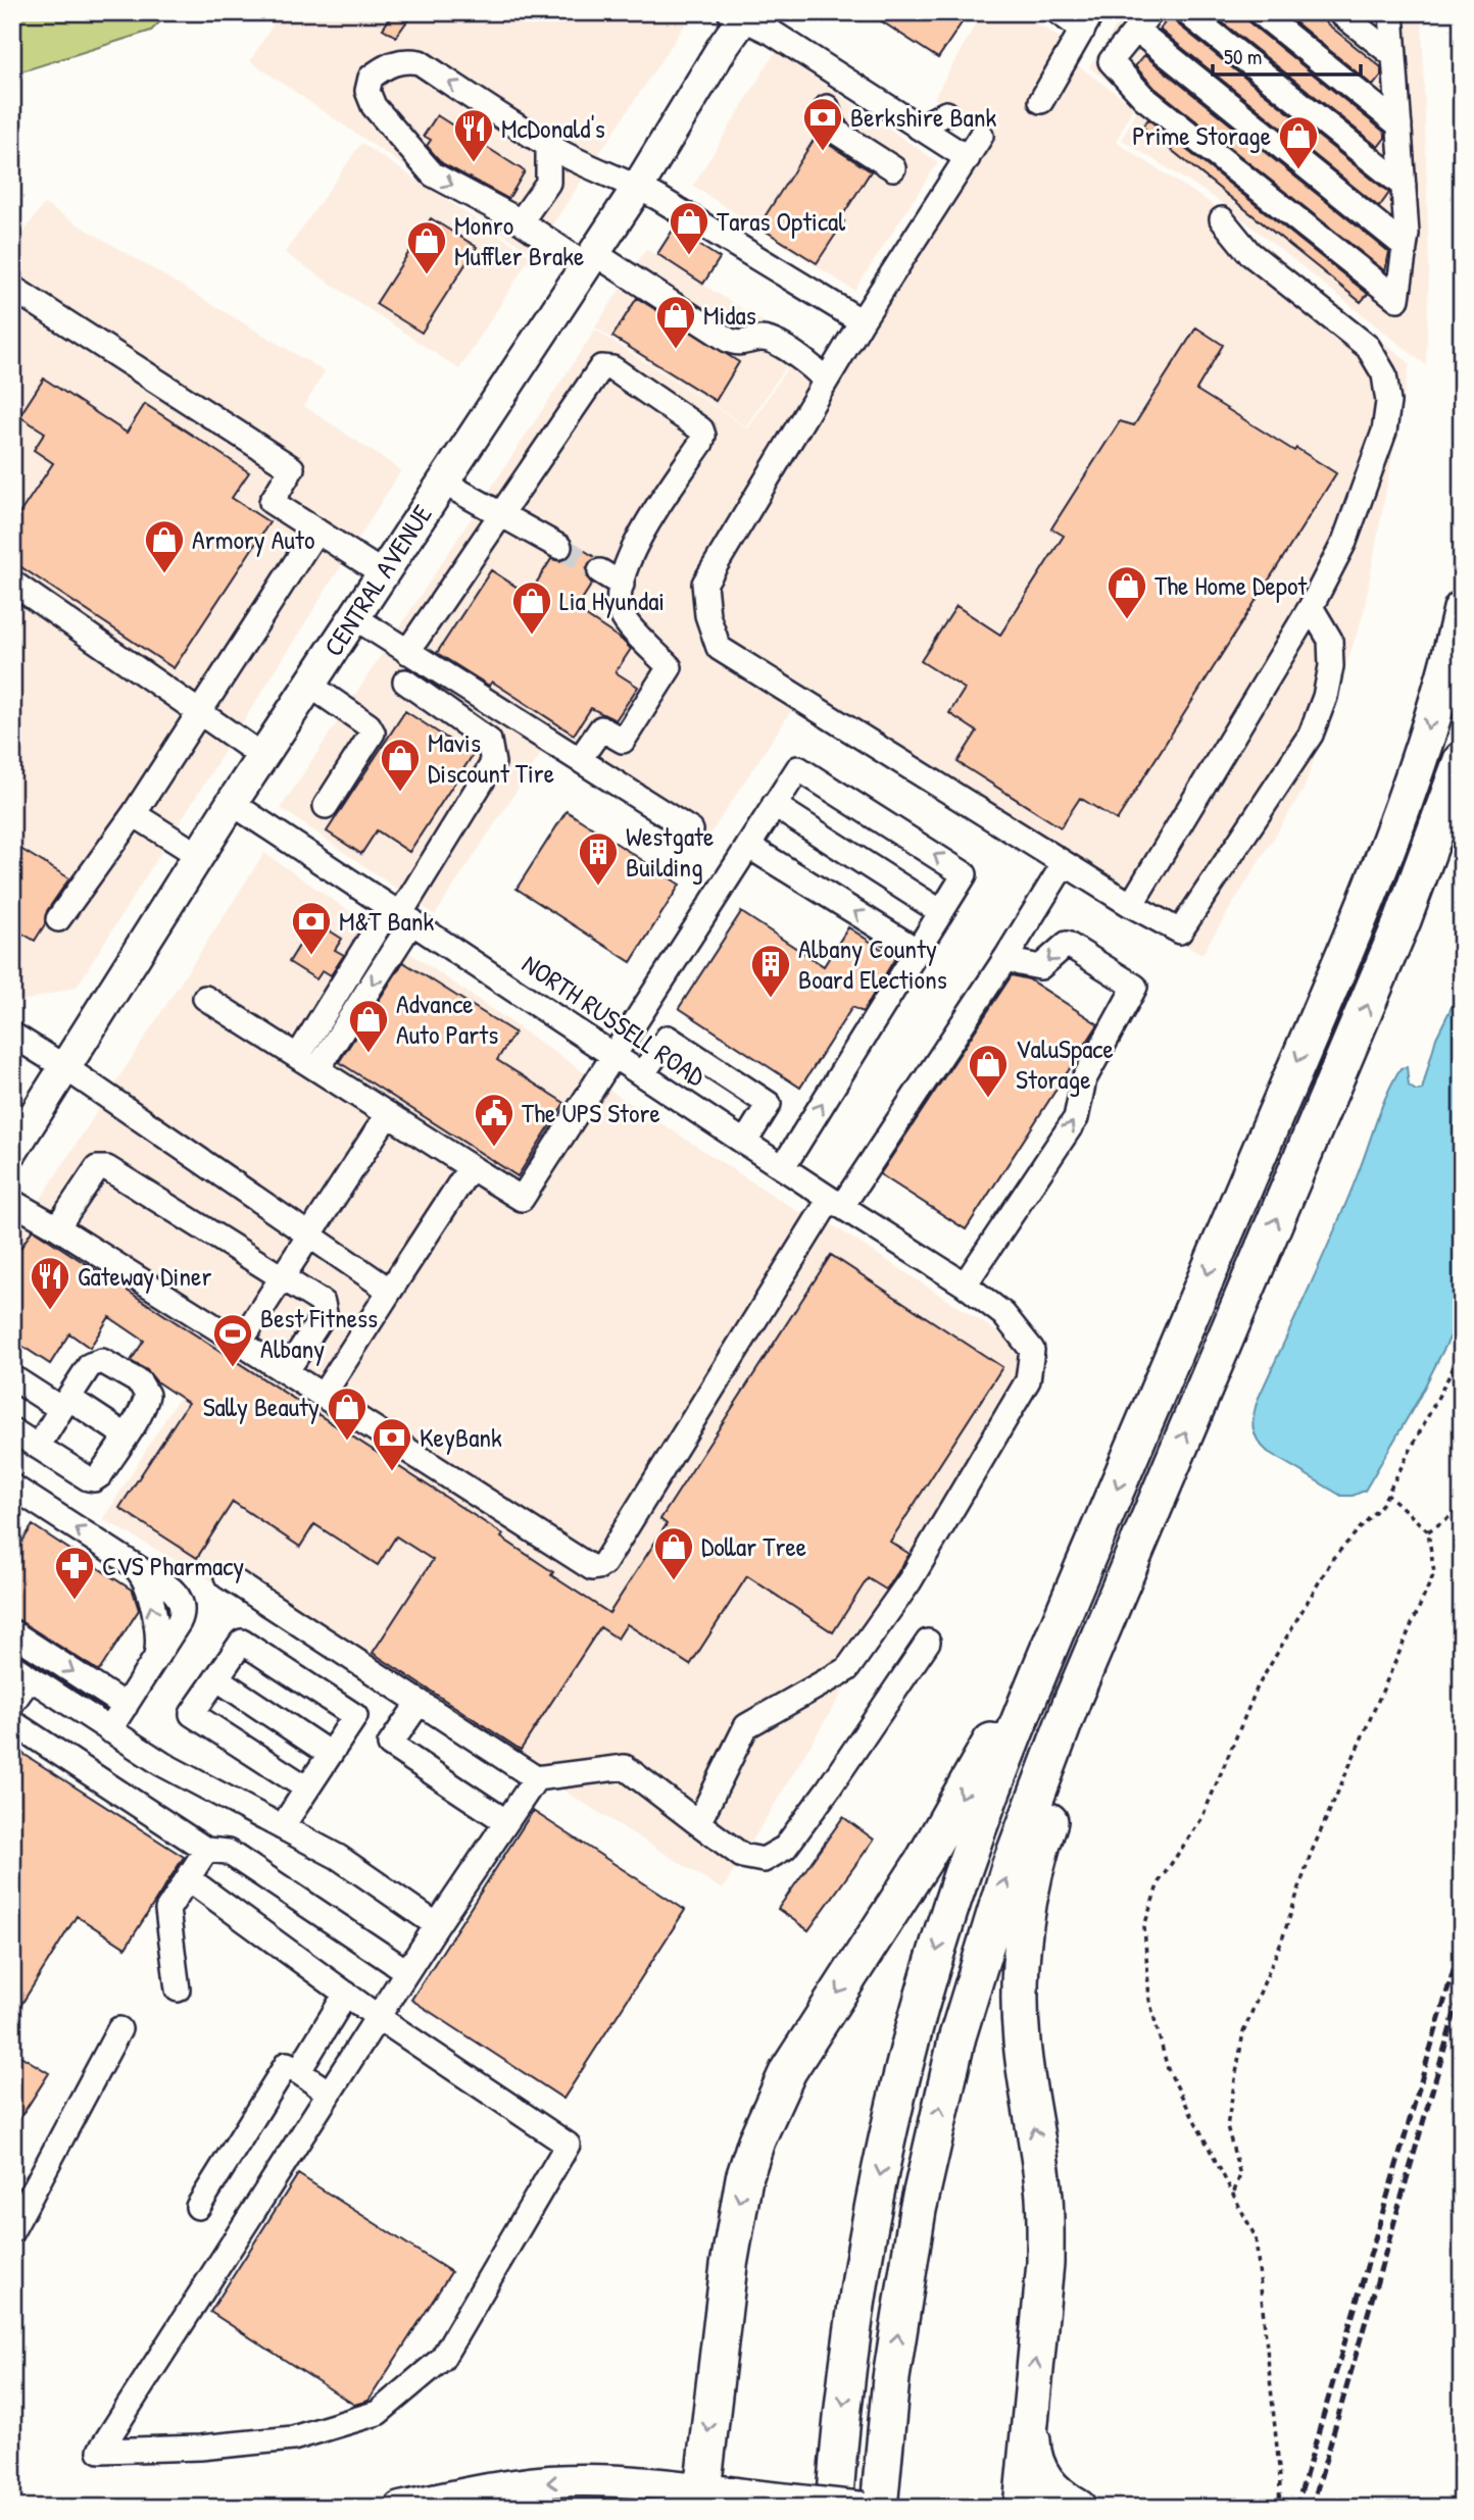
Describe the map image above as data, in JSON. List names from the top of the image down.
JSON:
{
  "streets": {
    "main road": ["CENTRAL AVENUE"],
    "street": ["NORTH RUSSELL ROAD"]
  },
  "crossings": [
    ["CENTRAL AVENUE", "NORTH RUSSELL ROAD"]
  ],
  "places": {
    "bank": ["Berkshire Bank", "M&T Bank", "KeyBank"],
    "restaurant": ["McDonald's", "Gateway Diner"],
    "shop": [
      "Prime Storage",
      "Taras Optical",
      "Monro Muffler Brake",
      "Midas",
      "Armory Auto",
      "The Home Depot",
      "Lia Hyundai",
      "Mavis Discount Tire",
      "Advance Auto Parts",
      "ValuSpace Storage",
      "Sally Beauty",
      "Dollar Tree"
    ],
    "building": ["Westgate Building", "Albany County Board Elections"],
    "public building": ["The UPS Store"],
    "sports": ["Best Fitness Albany"],
    "pharmacy": ["CVS Pharmacy"]
  },
  "scale_bar": "50 m"
}
